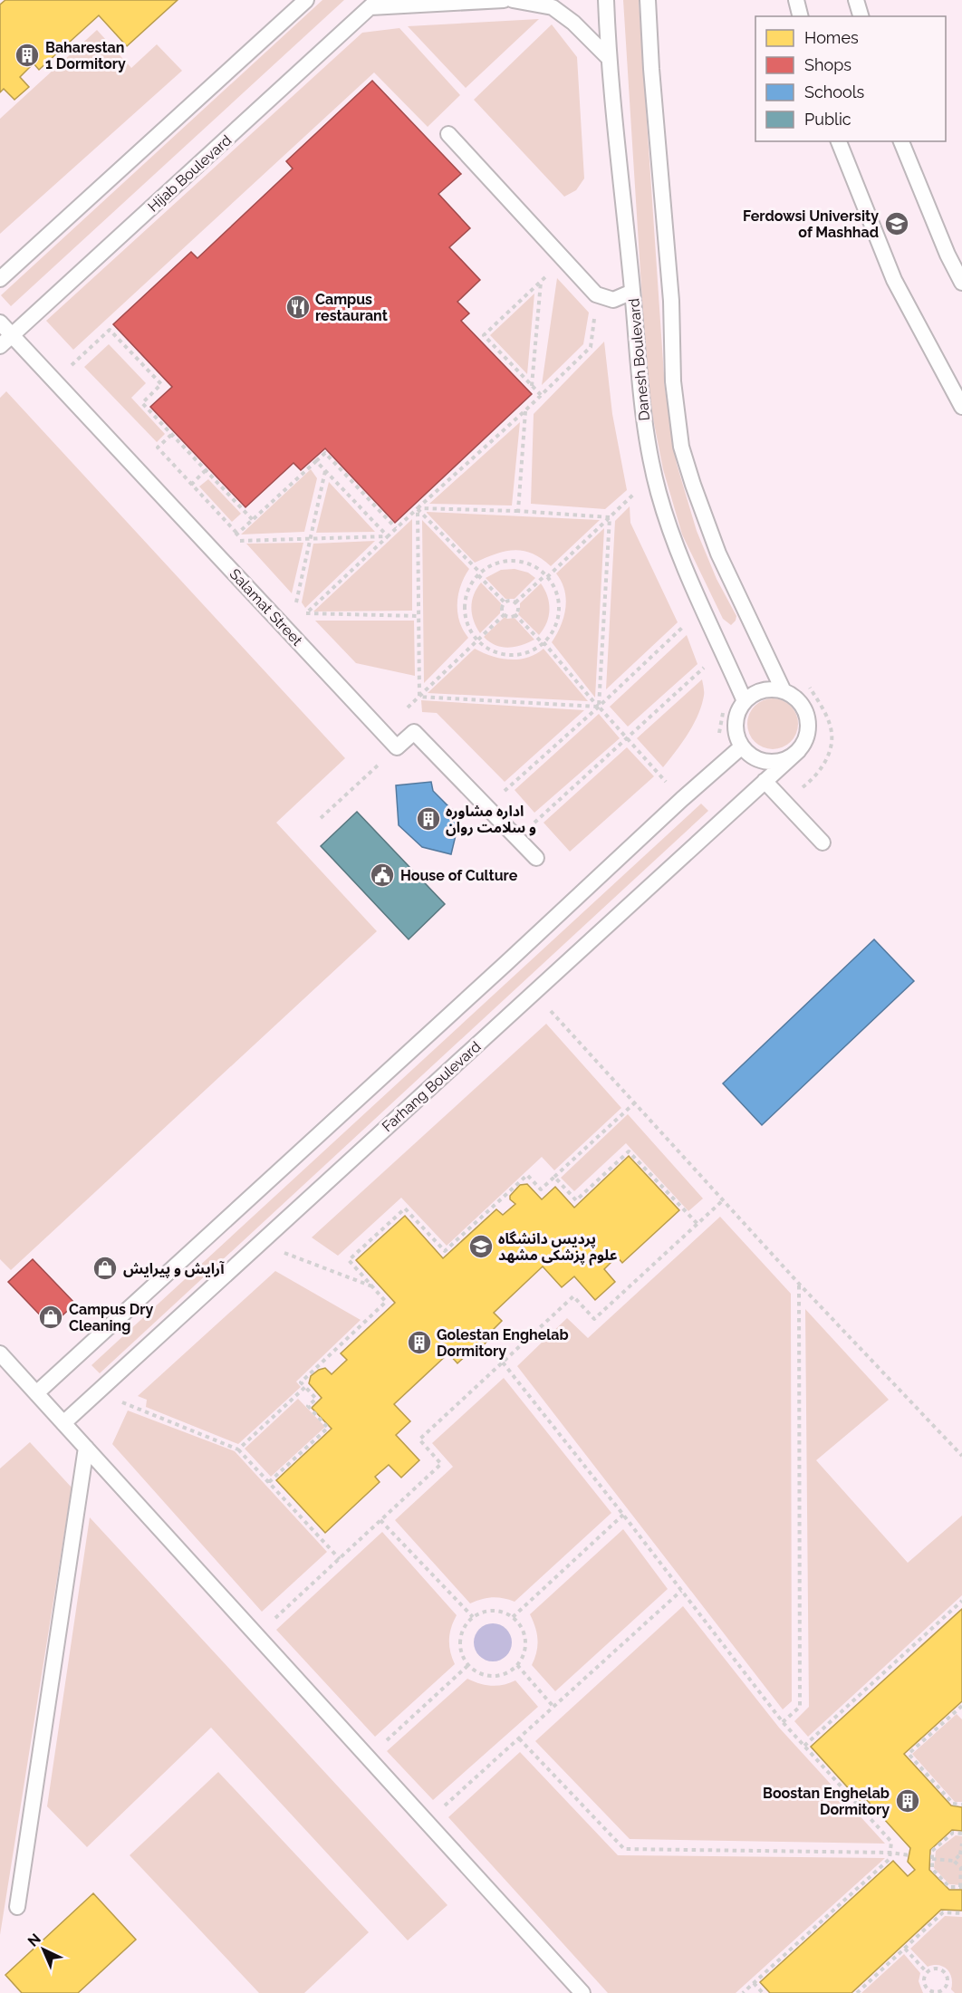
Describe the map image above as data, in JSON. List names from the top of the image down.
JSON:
{
  "streets": {
    "lane": [
      "Hijab Boulevard",
      "Danesh Boulevard",
      "Salamat Street",
      "Farhang Boulevard"
    ]
  },
  "crossings": [
    ["Hijab Boulevard", "Salamat Street"],
    ["Danesh Boulevard", "Farhang Boulevard"]
  ],
  "places": {
    "building": [
      "Baharestan 1 Dormitory",
      "اداره مشاوره و سلامت روان",
      "Golestan Enghelab Dormitory",
      "Boostan Enghelab Dormitory"
    ],
    "school or university": ["Ferdowsi University of Mashhad", "پردیس دانشگاه علوم پزشکی مشهد"],
    "restaurant": ["Campus restaurant"],
    "public building": ["House of Culture"],
    "shop": ["آرایش و پیرایش", "Campus Dry Cleaning"]
  },
  "legend": [
    "Homes",
    "Shops",
    "Schools",
    "Public"
  ],
  "north": "top left"
}
